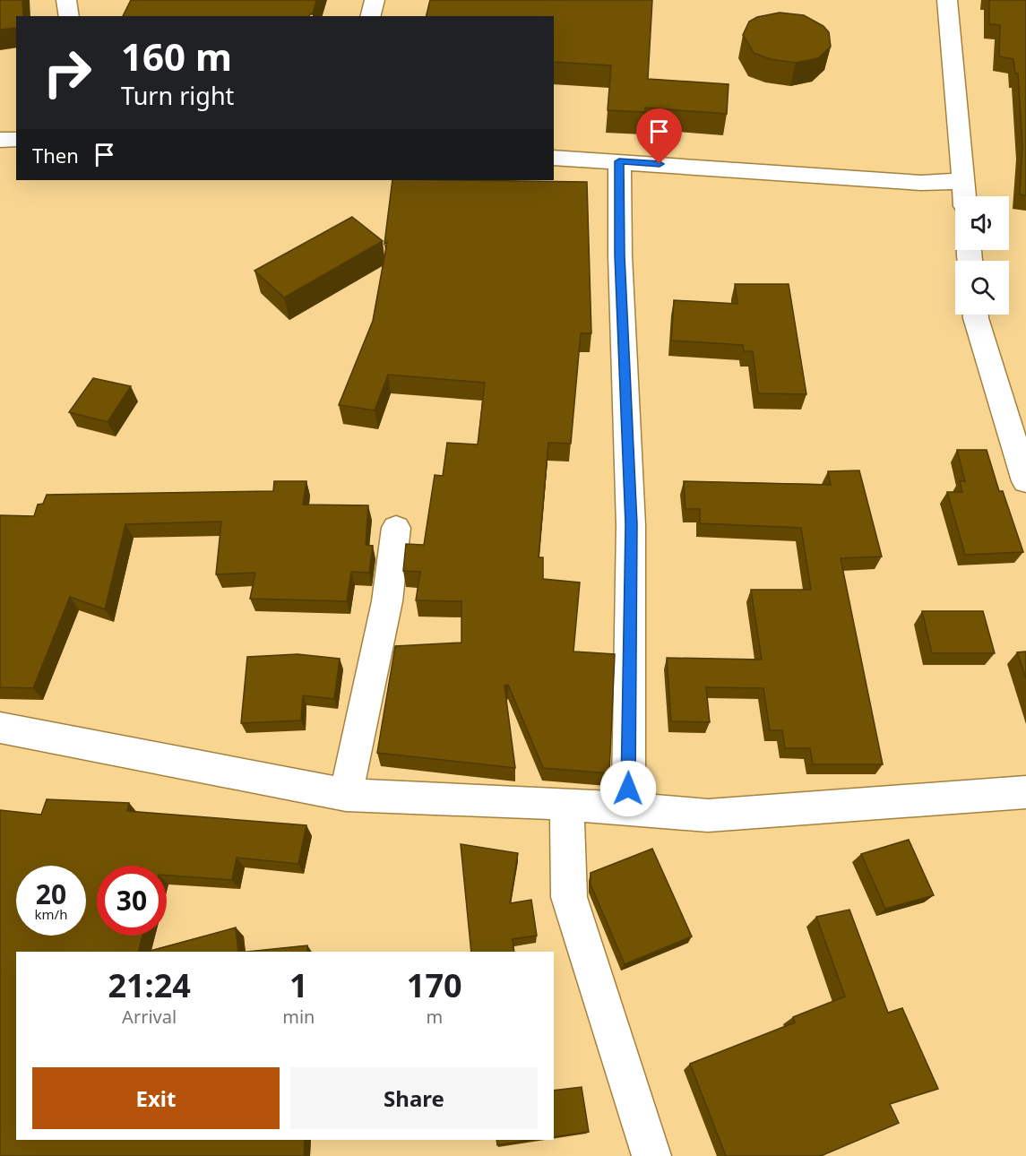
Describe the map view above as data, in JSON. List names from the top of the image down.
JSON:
{
  "page": {
    "turn": ["160 m", "Turn right"],
    "then": "Then",
    "speed": "20 km/h",
    "limit": "30",
    "eta": [
      "21:24",
      "Arrival",
      "1",
      "min",
      "170",
      "m"
    ],
    "buttons": ["Exit", "Share"]
  }
}
